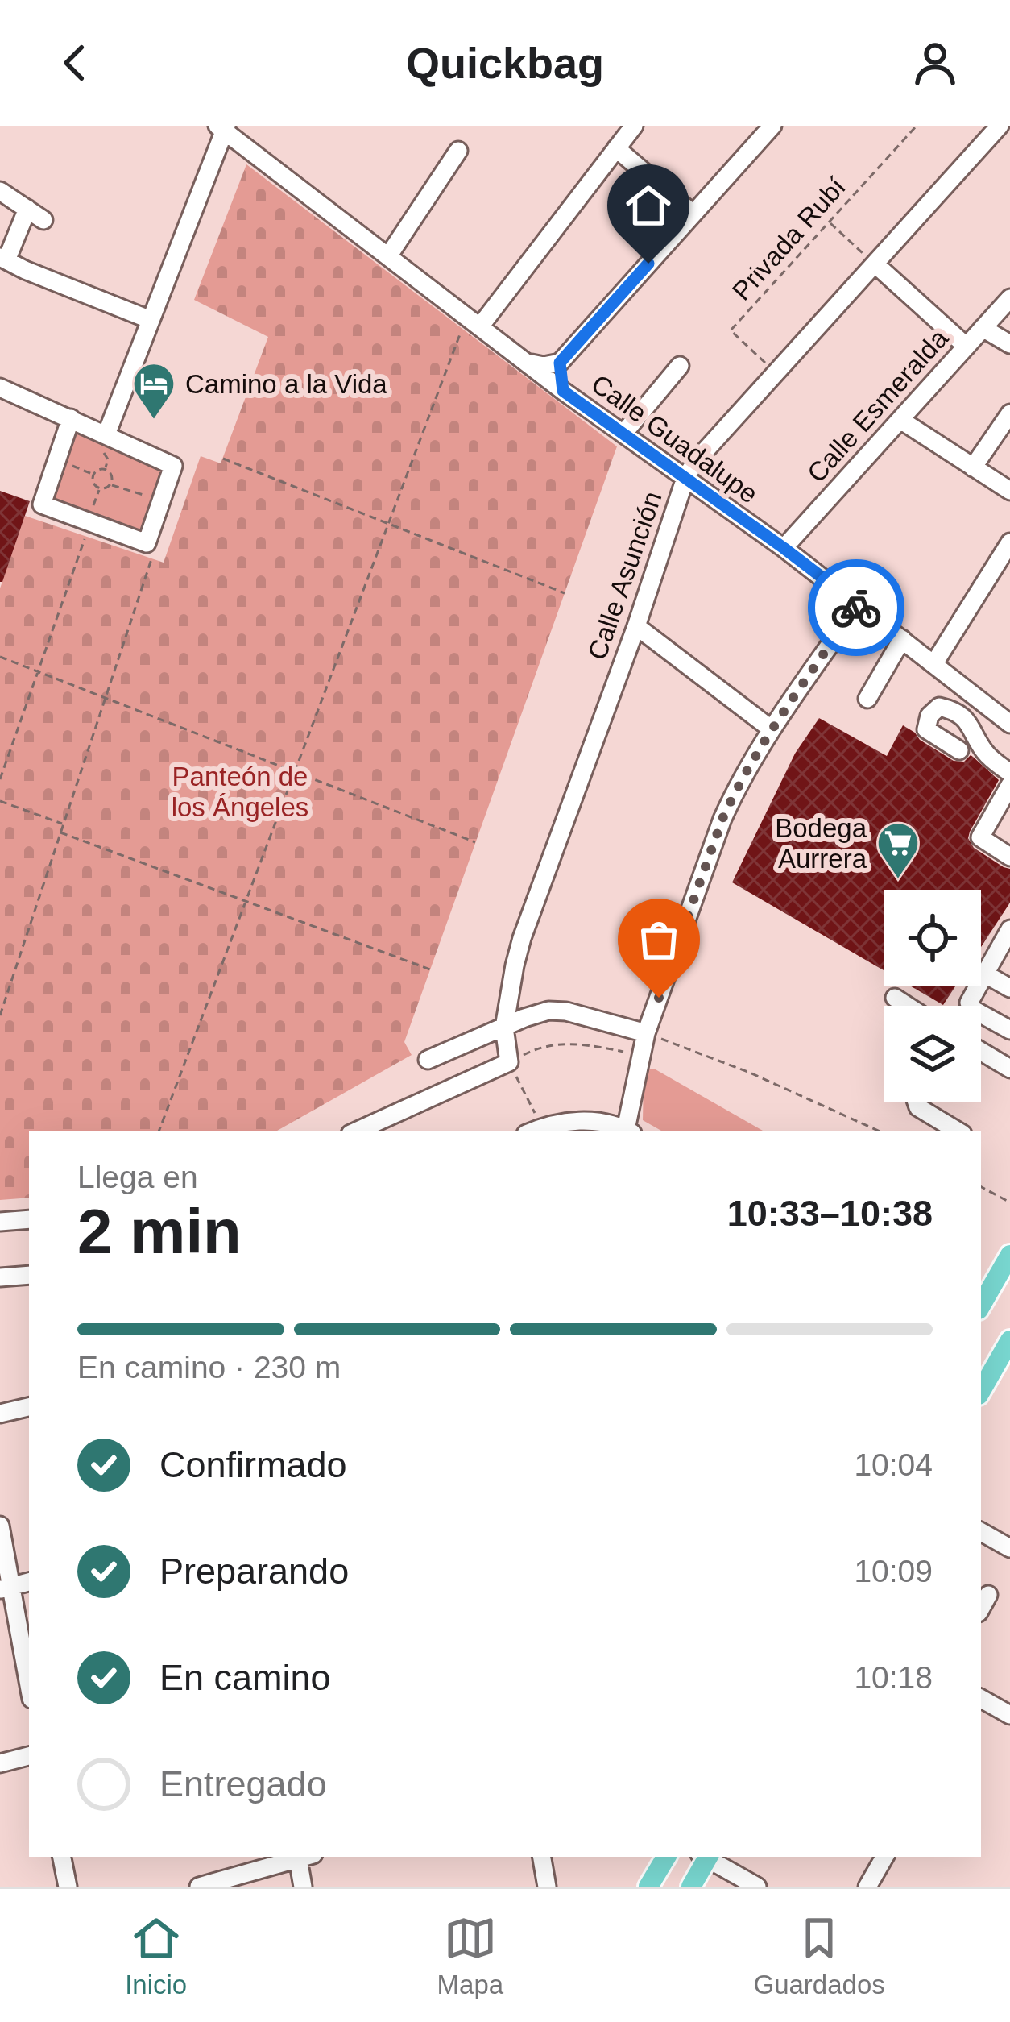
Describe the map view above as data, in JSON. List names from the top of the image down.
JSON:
{
  "streets": {
    "street": ["Calle Esmeralda", "Calle Guadalupe", "Calle Asunción"],
    "path": ["Privada Rubí"]
  },
  "crossings": [
    ["Privada Rubí", "Calle Asunción"],
    ["Calle Esmeralda", "Calle Guadalupe"],
    ["Calle Guadalupe", "Calle Asunción"]
  ],
  "parks": ["Panteón de los Ángeles"],
  "places": {
    "hotel": ["Camino a la Vida"],
    "supermarket": ["Bodega Aurrera"]
  },
  "page": {
    "header": "Quickbag",
    "heading": ["2 min", "Llega en", "10:33–10:38"],
    "bar": "En camino · 230 m",
    "list": [
      ["Confirmado", "10:04"],
      ["Preparando", "10:09"],
      ["En camino", "10:18"],
      "Entregado"
    ],
    "tabs": ["Inicio", "Mapa", "Guardados"]
  }
}
